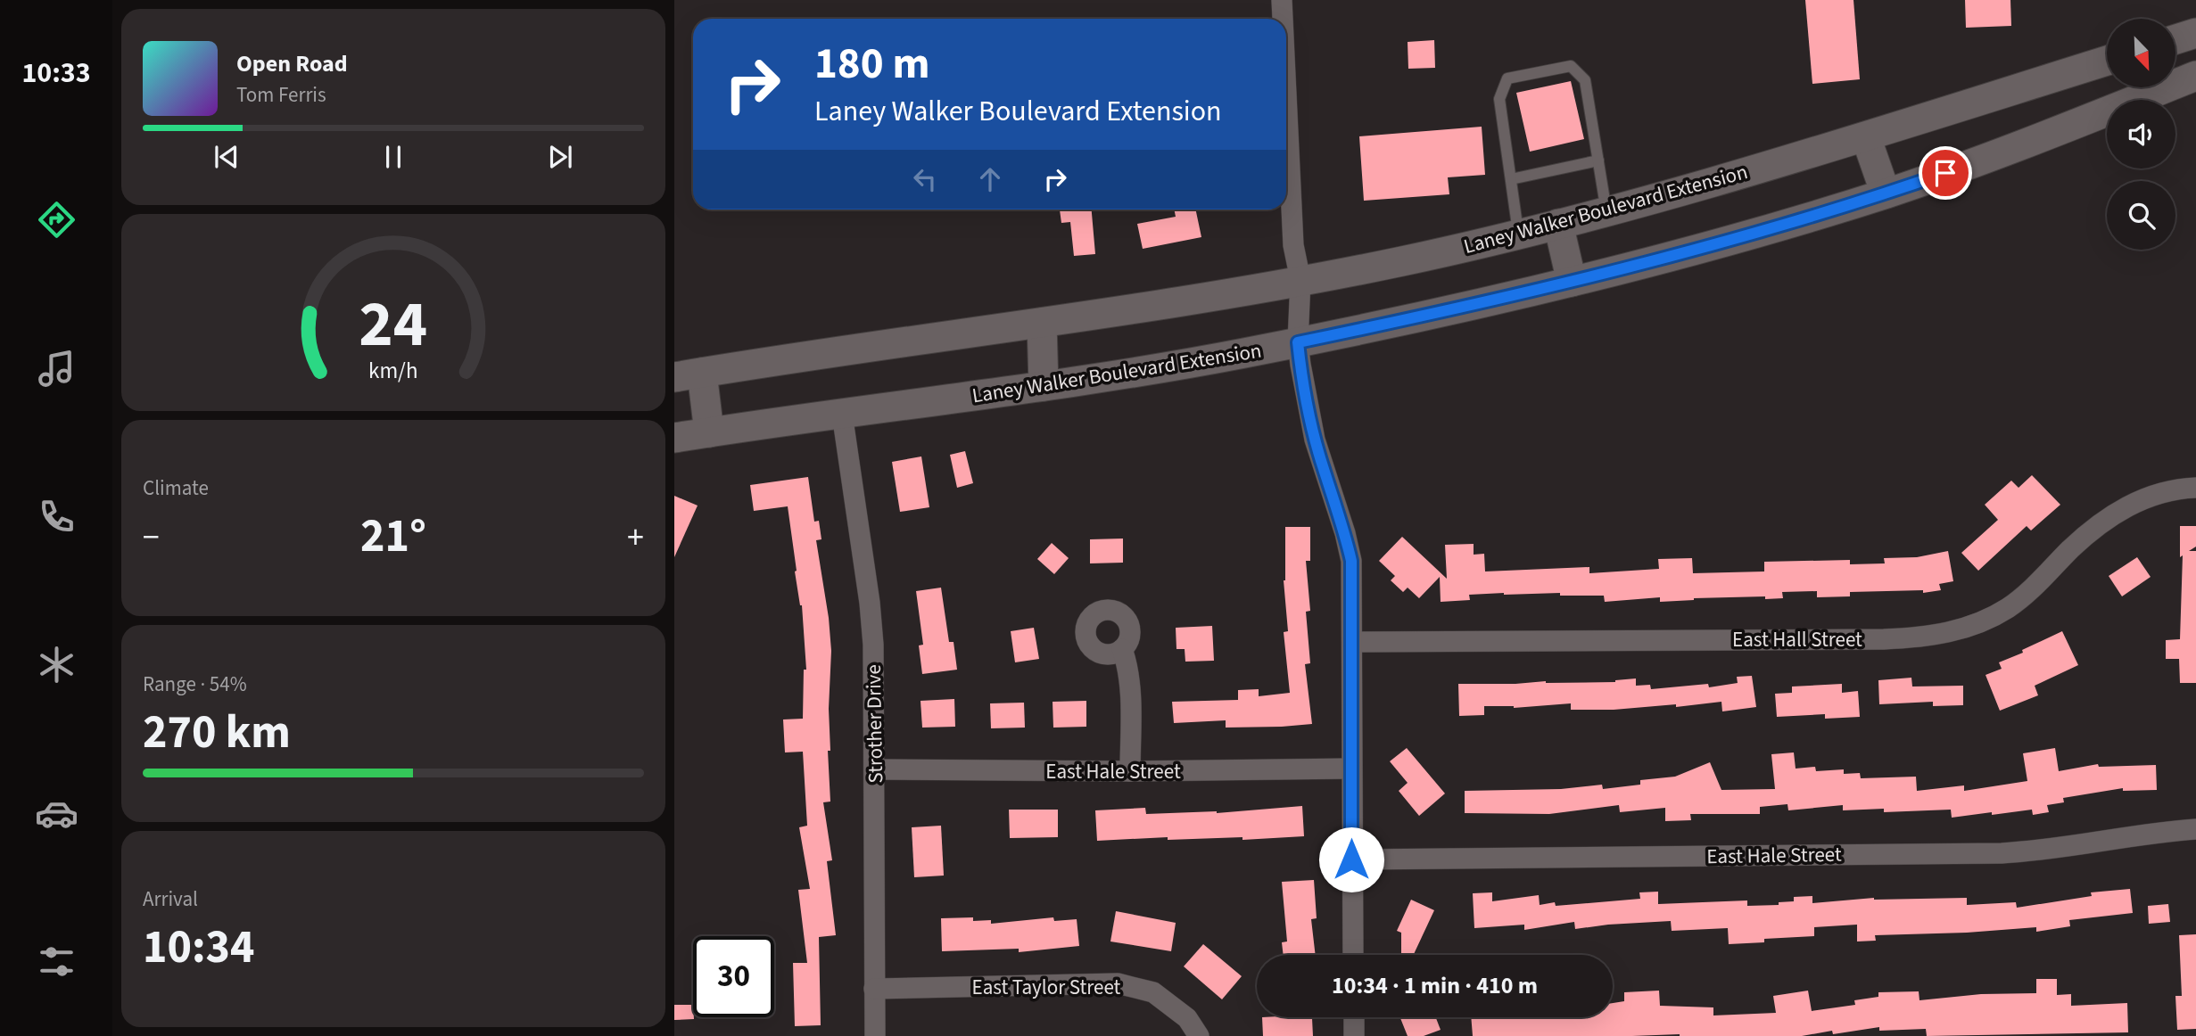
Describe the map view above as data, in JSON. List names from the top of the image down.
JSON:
{
  "streets": {
    "main road": ["Laney Walker Boulevard Extension"],
    "street": [
      "East Hall Street",
      "Strother Drive",
      "East Hale Street",
      "East Taylor Street"
    ]
  },
  "crossings": [
    ["Laney Walker Boulevard Extension", "Strother Drive"],
    ["Strother Drive", "East Hale Street"],
    ["Strother Drive", "East Taylor Street"]
  ],
  "north": "bottom right",
  "page": {
    "tabs": "10:33",
    "turn": ["180 m", "Laney Walker Boulevard Extension"],
    "song": ["Open Road", "Tom Ferris"],
    "tile": [
      "Climate",
      ["Range · 54%", "270 km"],
      ["Arrival", "10:34"]
    ],
    "heat": ["−", "21°", "+"],
    "limit": "30",
    "trip": "10:34 · 1 min · 410 m",
    "gauge": ["24", "km/h"]
  }
}
